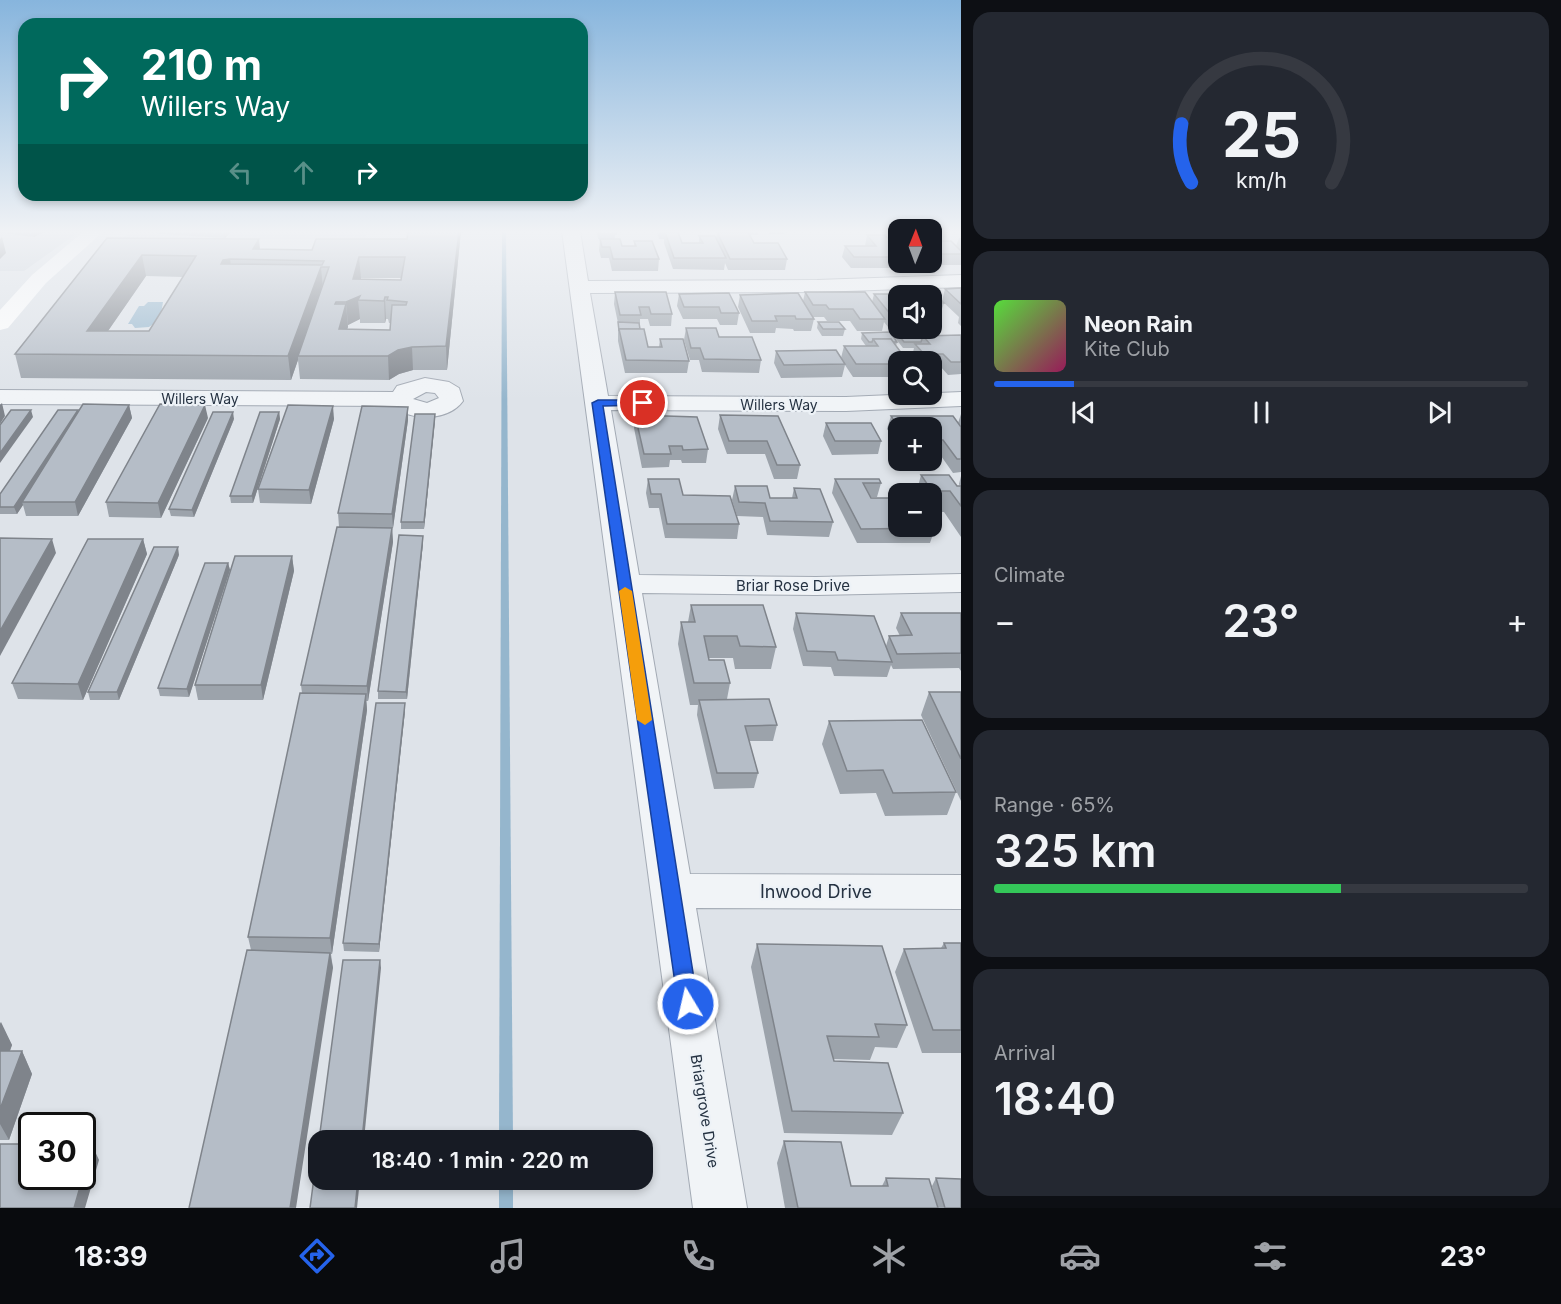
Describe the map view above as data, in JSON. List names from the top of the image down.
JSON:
{
  "streets": {
    "street": [
      "Willers Way",
      "Briar Rose Drive",
      "Inwood Drive",
      "Briargrove Drive"
    ]
  },
  "crossings": [
    ["Willers Way", "Briargrove Drive"],
    ["Briar Rose Drive", "Briargrove Drive"],
    ["Inwood Drive", "Briargrove Drive"]
  ],
  "north": "top",
  "page": {
    "turn": ["210 m", "Willers Way"],
    "map_buttons": ["+", "−"],
    "song": ["Neon Rain", "Kite Club"],
    "tile": [
      "Climate",
      ["Range · 65%", "325 km"],
      ["Arrival", "18:40"]
    ],
    "heat": ["−", "23°", "+"],
    "limit": "30",
    "trip": "18:40 · 1 min · 220 m",
    "tabs": ["18:39", "23°"],
    "gauge": ["25", "km/h"]
  }
}
